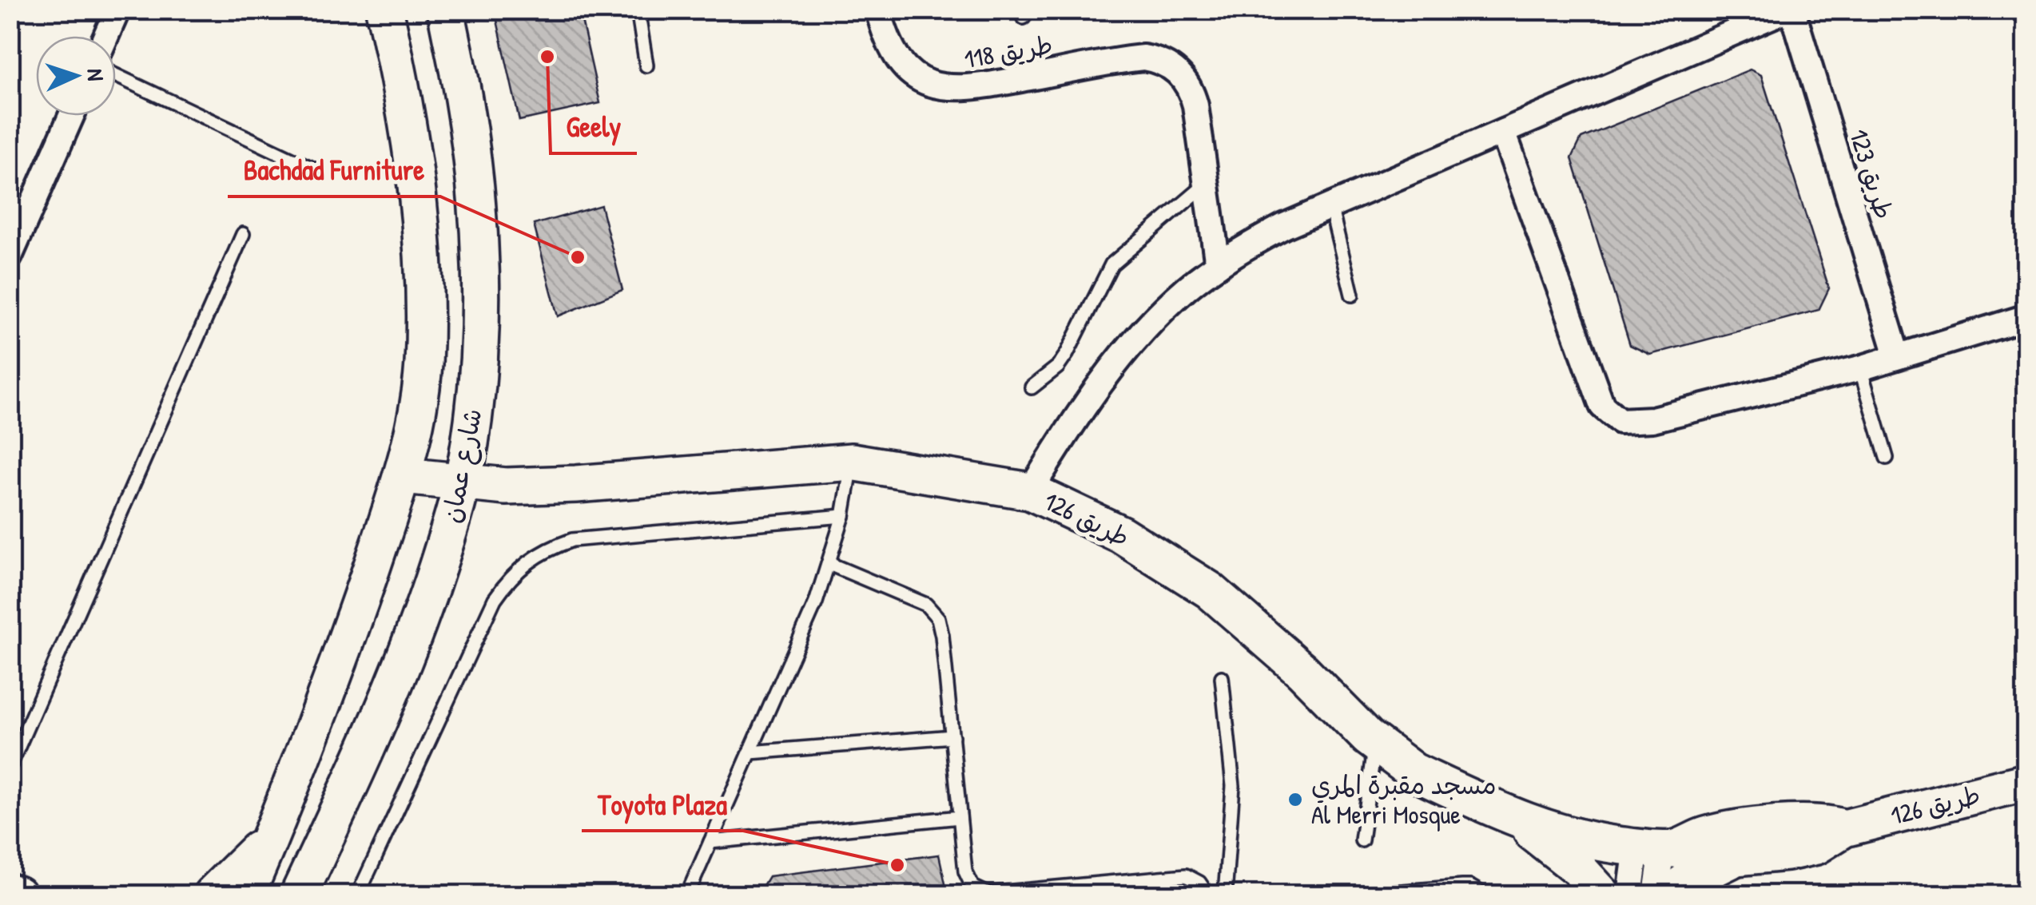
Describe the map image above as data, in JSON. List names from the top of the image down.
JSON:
{
  "streets": {
    "street": [
      "طريق 118",
      "طريق 123",
      "شارع عمان",
      "طريق 126"
    ]
  },
  "crossings": [
    ["شارع عمان", "طريق 126"]
  ],
  "places": [
    "Geely",
    "Bachdad Furniture",
    "مسجد مقبرة المري Al Merri Mosque",
    "Toyota Plaza"
  ],
  "north": "right"
}
